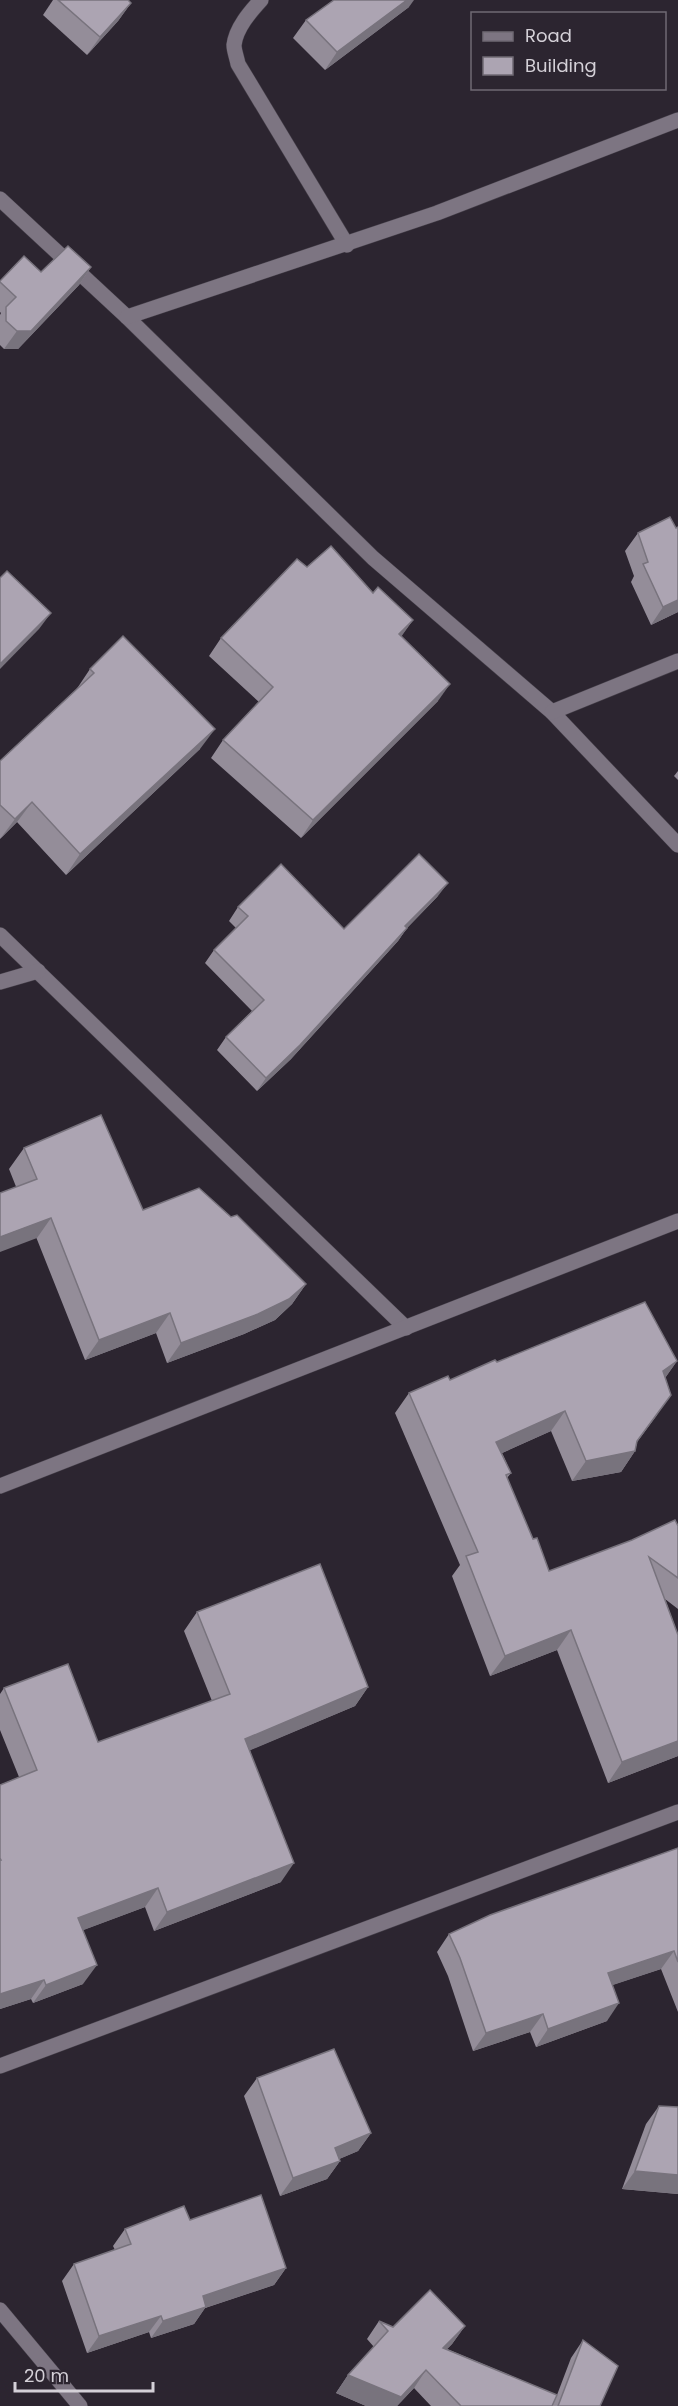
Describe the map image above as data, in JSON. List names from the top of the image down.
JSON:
{
  "legend": ["Road", "Building"],
  "scale_bar": "20 m"
}
